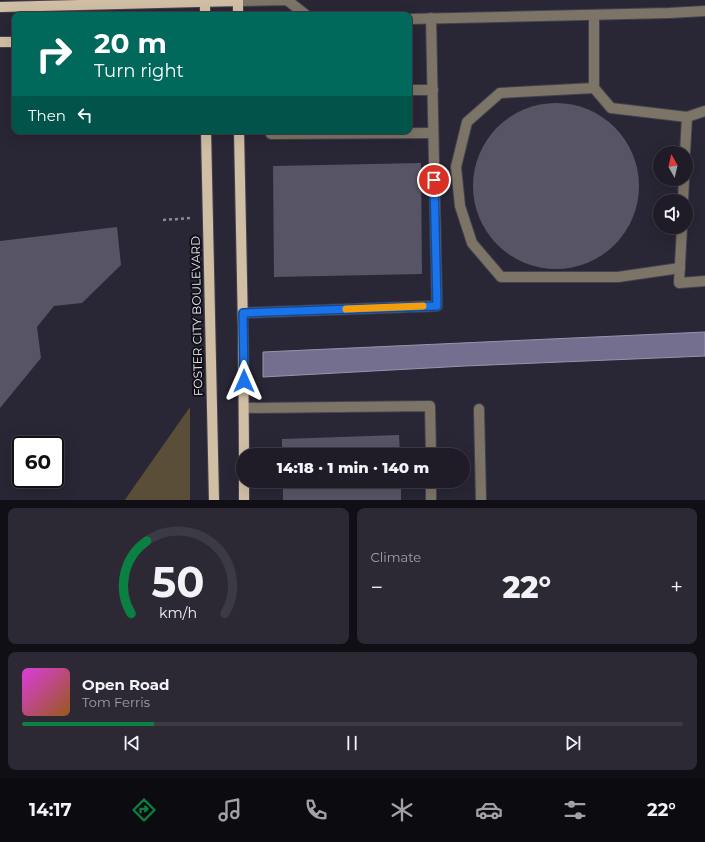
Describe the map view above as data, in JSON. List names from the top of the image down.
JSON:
{
  "streets": {
    "main road": ["FOSTER CITY BOULEVARD"]
  },
  "north": "top",
  "page": {
    "turn": ["20 m", "Turn right"],
    "then": "Then",
    "limit": "60",
    "trip": "14:18 · 1 min · 140 m",
    "tile": "Climate",
    "heat": ["−", "22°", "+"],
    "song": ["Open Road", "Tom Ferris"],
    "tabs": ["14:17", "22°"],
    "gauge": ["50", "km/h"]
  }
}
